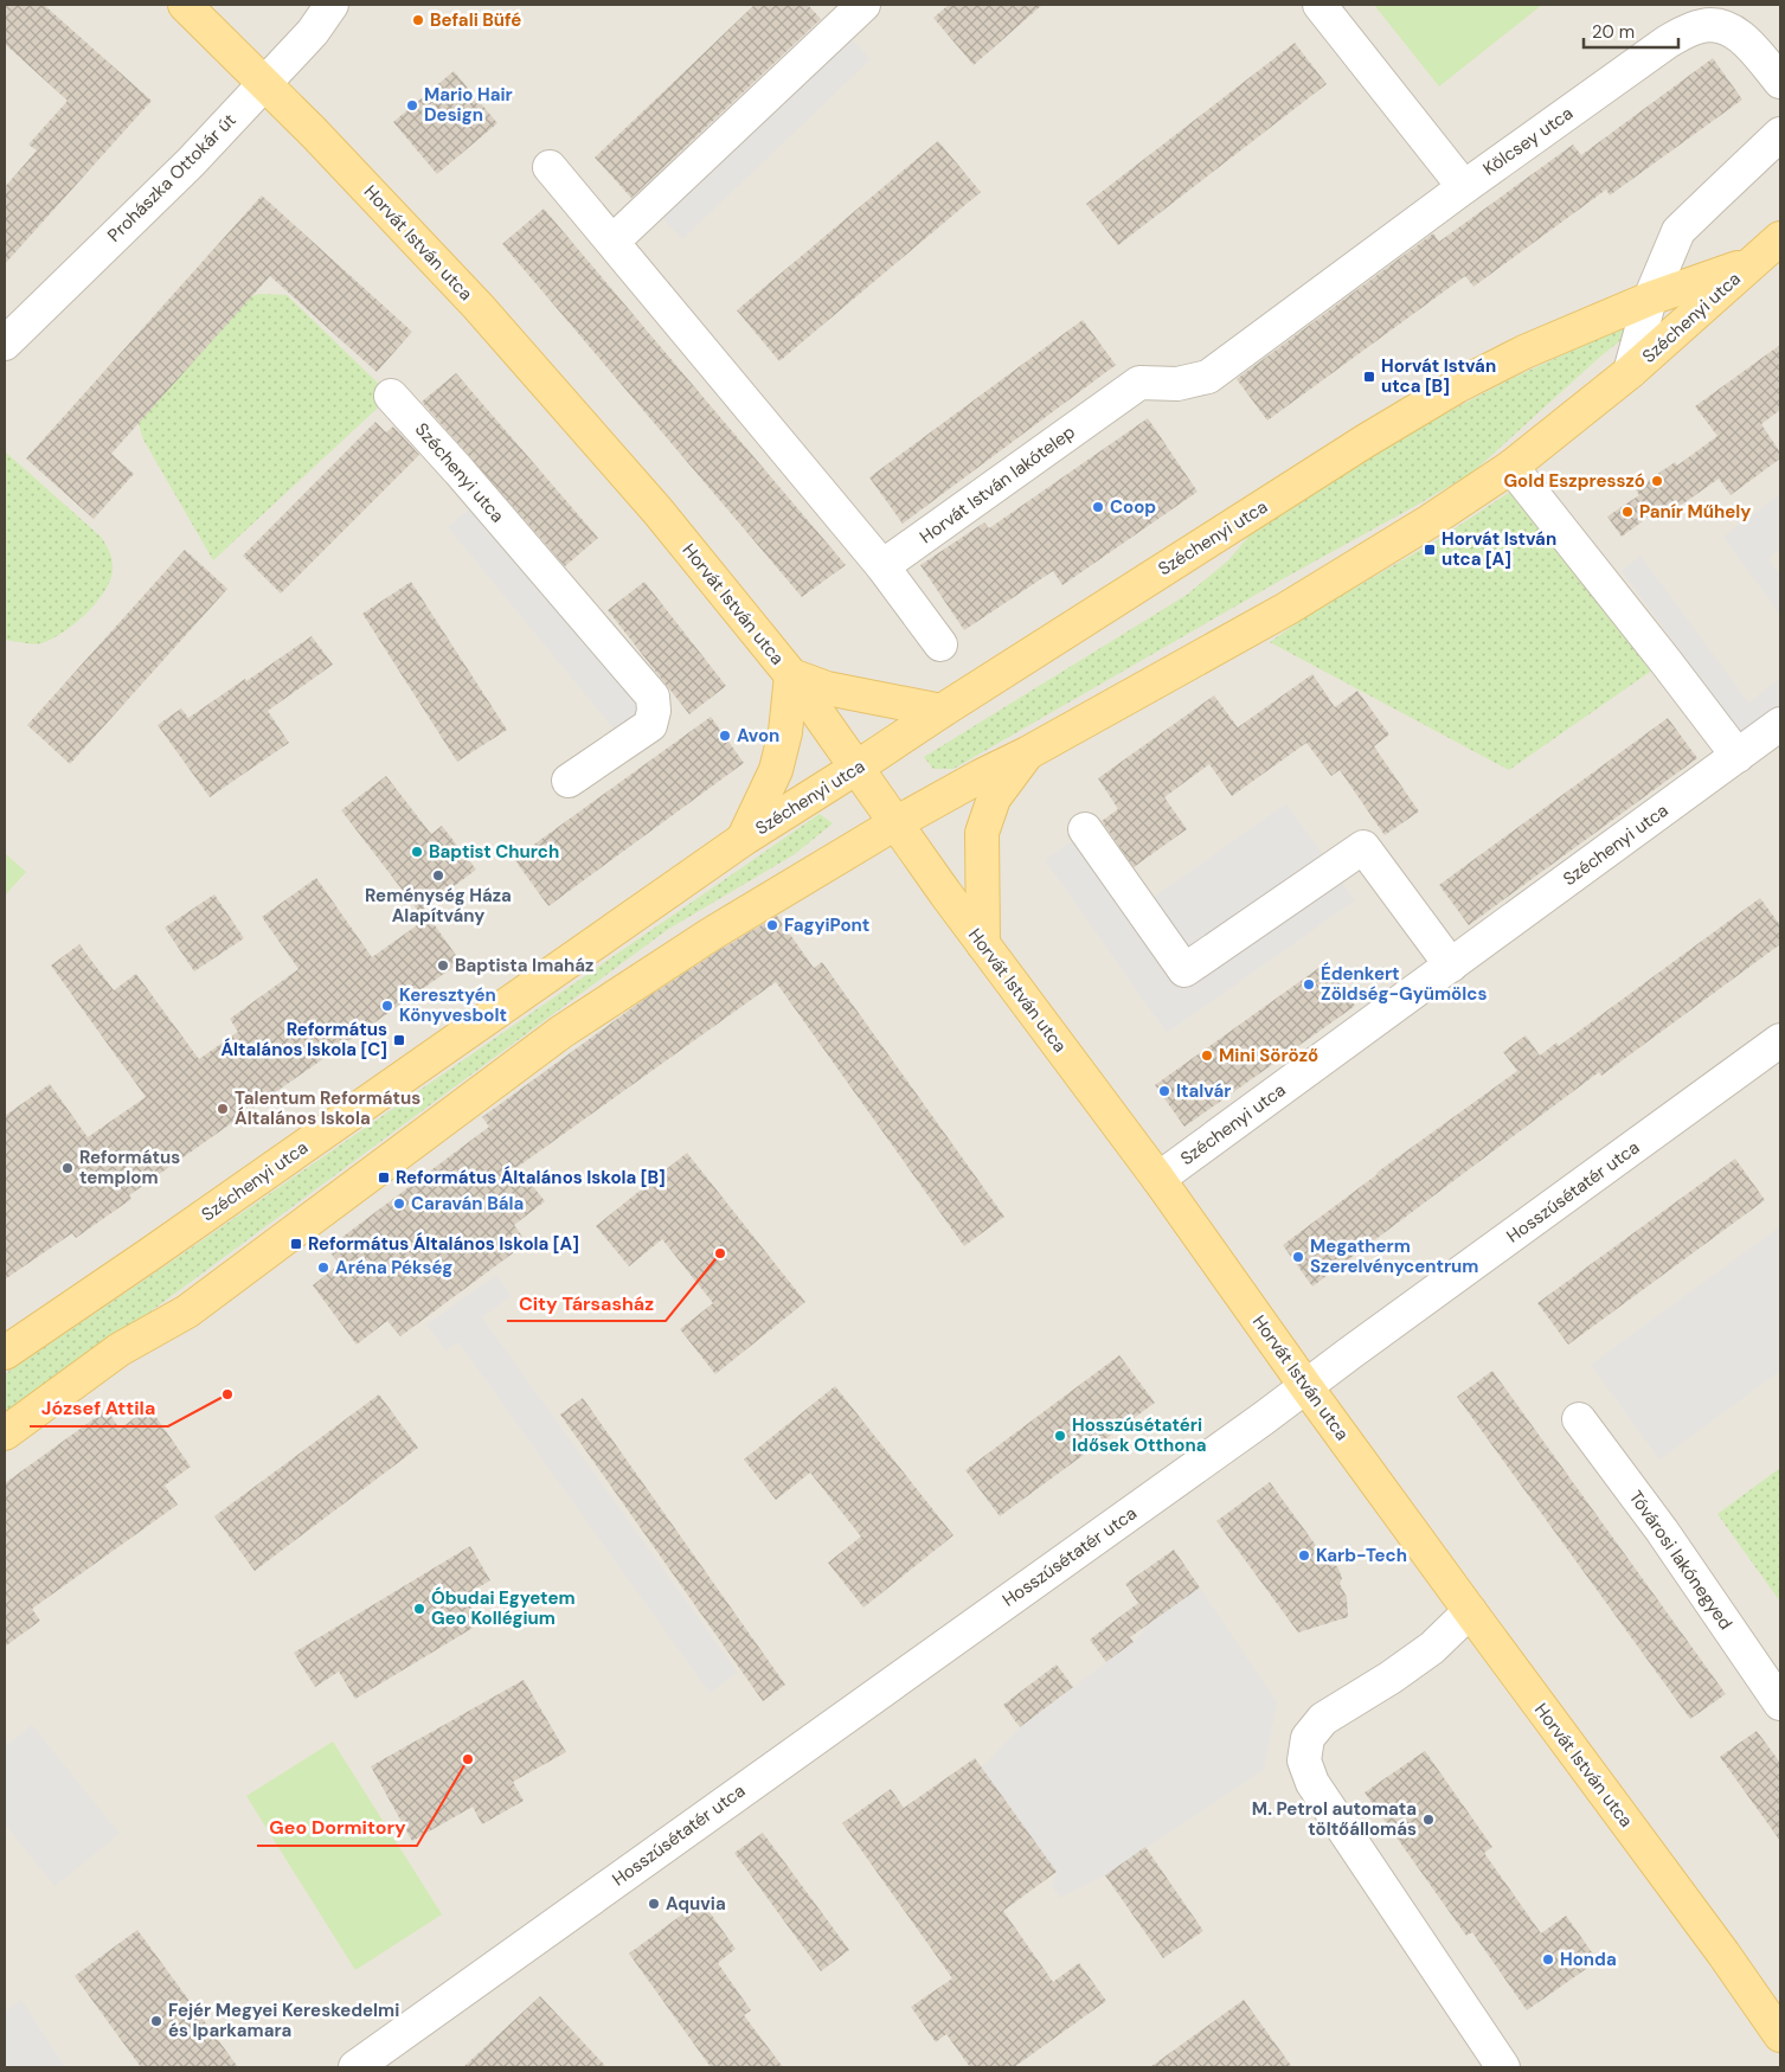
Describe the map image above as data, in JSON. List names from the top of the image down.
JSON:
{
  "streets": {
    "main road": ["Horvát István utca", "Széchenyi utca"],
    "street": [
      "Kölcsey utca",
      "Prohászka Ottokár út",
      "Horvát István lakótelep",
      "Hosszúsétatér utca",
      "Tóvárosi lakónegyed"
    ]
  },
  "crossings": [
    ["Kölcsey utca", "Horvát István lakótelep"],
    ["Prohászka Ottokár út", "Horvát István utca"],
    ["Horvát István utca", "Széchenyi utca"],
    ["Horvát István utca", "Hosszúsétatér utca"]
  ],
  "places": {
    "other": [
      "Befali Büfé",
      "Mario Hair Design",
      "Gold Eszpresszó",
      "Coop",
      "Panír Műhely",
      "Avon",
      "Baptist Church",
      "Reménység Háza Alapítvány",
      "FagyiPont",
      "Baptista Imaház",
      "Édenkert Zöldség-Gyümölcs",
      "Keresztyén Könyvesbolt",
      "Mini Söröző",
      "Italvár",
      "Talentum Református Általános Iskola",
      "Református templom",
      "Caraván Bála",
      "City Társasház",
      "Megatherm Szerelvénycentrum",
      "Aréna Pékség",
      "József Attila",
      "Hosszúsétatéri Idősek Otthona",
      "Karb-Tech",
      "Óbudai Egyetem Geo Kollégium",
      "Geo Dormitory",
      "M. Petrol automata töltőállomás",
      "Aquvia",
      "Honda",
      "Fejér Megyei Kereskedelmi és Iparkamara"
    ],
    "transit": [
      "Horvát István utca [B]",
      "Horvát István utca [A]",
      "Református Általános Iskola [C]",
      "Református Általános Iskola [B]",
      "Református Általános Iskola [A]"
    ]
  },
  "scale_bar": "20 m"
}
